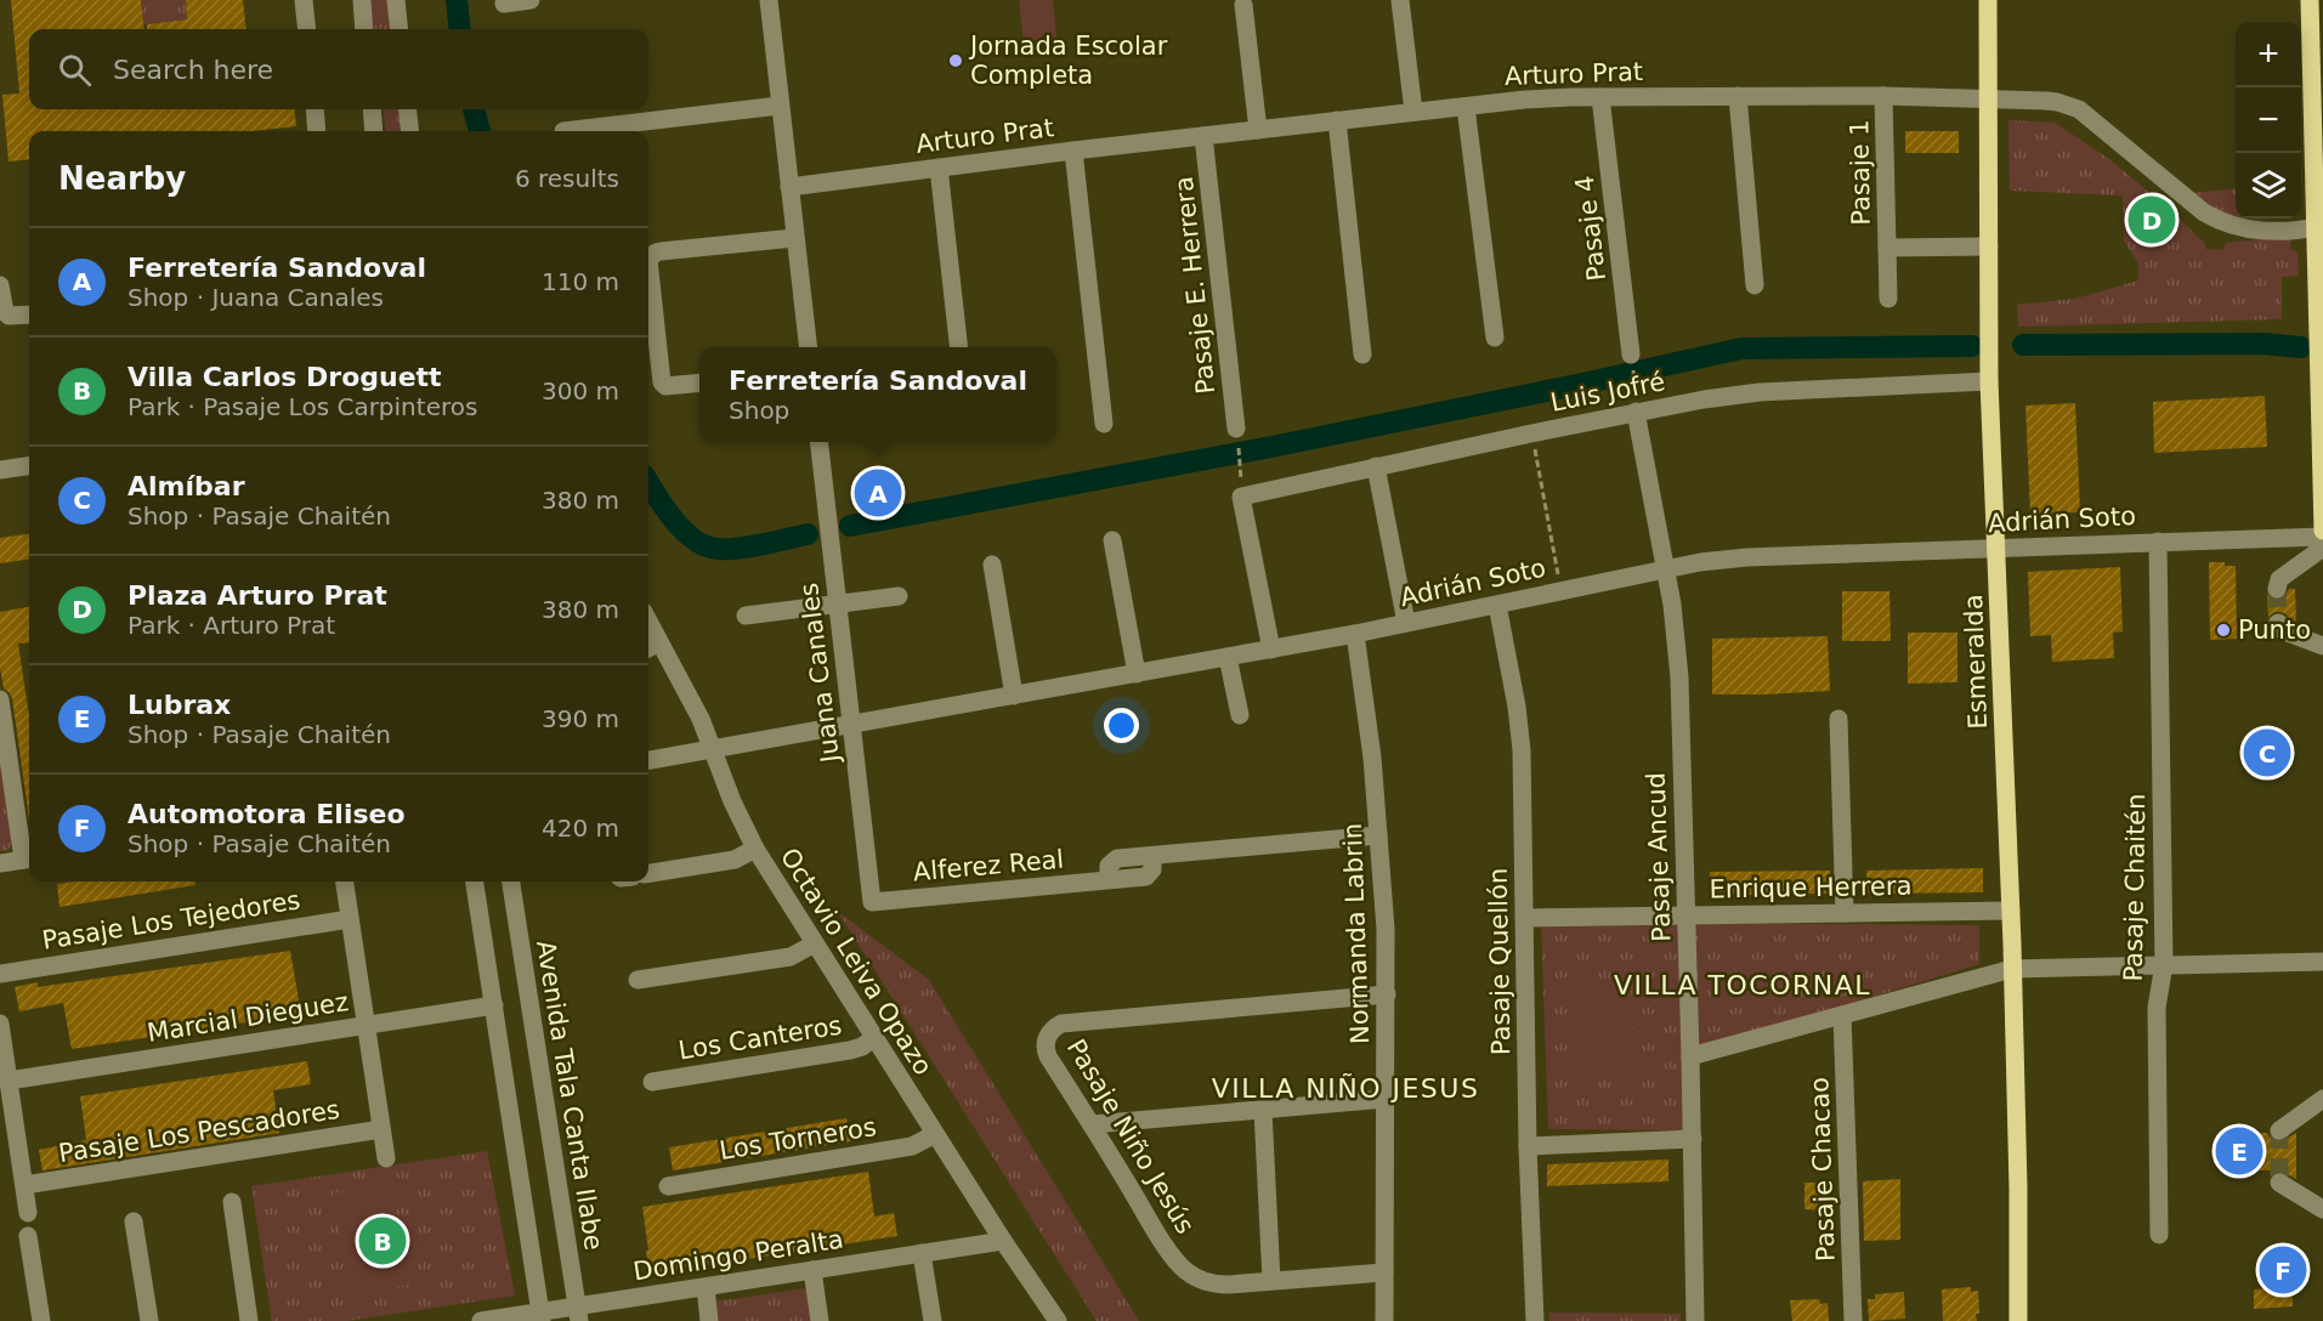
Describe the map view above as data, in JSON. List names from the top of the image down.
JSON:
{
  "streets": {
    "main road": ["Esmeralda"],
    "street": [
      "Arturo Prat",
      "Pasaje 1",
      "Pasaje 4",
      "Pasaje E. Herrera",
      "Luis Jofré",
      "Adrián Soto",
      "Juana Canales",
      "Pasaje Ancud",
      "Alferez Real",
      "Enrique Herrera",
      "Pasaje Chaitén",
      "Pasaje Los Tejedores",
      "Normanda Labrin",
      "Octavio Leiva Opazo",
      "Pasaje Quellón",
      "Marcial Dieguez",
      "Los Canteros",
      "Avenida Tala Canta Ilabe",
      "Pasaje Los Pescadores",
      "Pasaje Niño Jesús",
      "Los Torneros",
      "Pasaje Chacao",
      "Domingo Peralta"
    ]
  },
  "crossings": [
    ["Arturo Prat", "Pasaje 1"],
    ["Arturo Prat", "Pasaje 4"],
    ["Arturo Prat", "Pasaje E. Herrera"],
    ["Arturo Prat", "Esmeralda"],
    ["Pasaje 1", "Esmeralda"],
    ["Luis Jofré", "Adrián Soto"],
    ["Luis Jofré", "Esmeralda"],
    ["Luis Jofré", "Pasaje Ancud"],
    ["Adrián Soto", "Esmeralda"],
    ["Adrián Soto", "Juana Canales"],
    ["Adrián Soto", "Pasaje Ancud"],
    ["Adrián Soto", "Pasaje Chaitén"],
    ["Adrián Soto", "Normanda Labrin"],
    ["Adrián Soto", "Octavio Leiva Opazo"],
    ["Adrián Soto", "Pasaje Quellón"],
    ["Esmeralda", "Enrique Herrera"],
    ["Juana Canales", "Alferez Real"],
    ["Pasaje Ancud", "Enrique Herrera"],
    ["Alferez Real", "Normanda Labrin"],
    ["Enrique Herrera", "Pasaje Quellón"],
    ["Normanda Labrin", "Pasaje Niño Jesús"],
    ["Octavio Leiva Opazo", "Los Canteros"],
    ["Octavio Leiva Opazo", "Los Torneros"],
    ["Octavio Leiva Opazo", "Domingo Peralta"],
    ["Avenida Tala Canta Ilabe", "Domingo Peralta"]
  ],
  "districts": ["VILLA TOCORNAL", "VILLA NIÑO JESUS"],
  "places": ["Jornada Escolar Completa", "Punto"],
  "page": {
    "map_buttons": ["+", "−"],
    "search": "Search here",
    "heading": ["Nearby", "6 results"],
    "pins": [
      "D",
      "A",
      "C",
      "E",
      "B",
      "F"
    ],
    "list": [
      {
        "mark": "A",
        "name": "Ferretería Sandoval",
        "note": "Shop · Juana Canales",
        "value": "110 m"
      },
      {
        "mark": "B",
        "name": "Villa Carlos Droguett",
        "note": "Park · Pasaje Los Carpinteros",
        "value": "300 m"
      },
      {
        "mark": "C",
        "name": "Almíbar",
        "note": "Shop · Pasaje Chaitén",
        "value": "380 m"
      },
      {
        "mark": "D",
        "name": "Plaza Arturo Prat",
        "note": "Park · Arturo Prat",
        "value": "380 m"
      },
      {
        "mark": "E",
        "name": "Lubrax",
        "note": "Shop · Pasaje Chaitén",
        "value": "390 m"
      },
      {
        "mark": "F",
        "name": "Automotora Eliseo",
        "note": "Shop · Pasaje Chaitén",
        "value": "420 m"
      }
    ],
    "popup": ["Ferretería Sandoval", "Shop"]
  }
}
